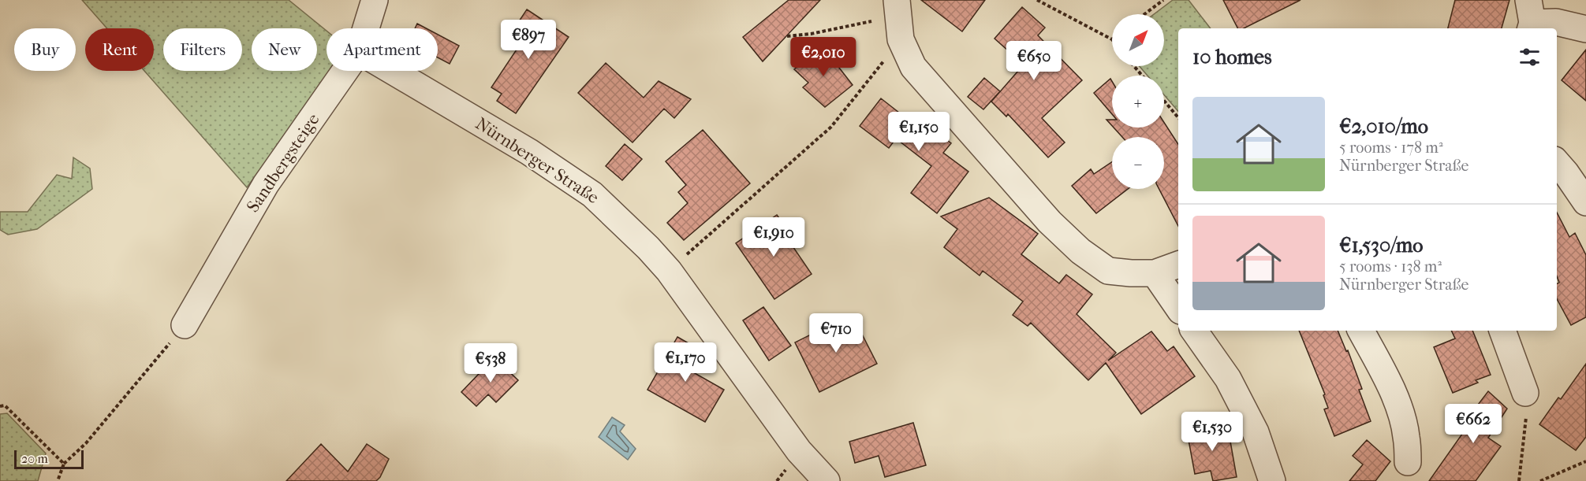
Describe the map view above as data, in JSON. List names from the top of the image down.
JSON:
{
  "streets": {
    "street": ["Nürnberger Straße", "Sandbergsteige"]
  },
  "scale_bar": "20 m",
  "north": "top right",
  "page": {
    "map_buttons": ["+", "−"],
    "price": [
      "€897",
      "€2,010",
      "€650",
      "€1,150",
      "€1,910",
      "€710",
      "€1,170",
      "€538",
      "€662",
      "€1,530"
    ],
    "chip": [
      "Buy",
      "Rent",
      "Filters",
      "New",
      "Apartment"
    ],
    "heading": "10 homes",
    "list": [
      {
        "name": "€2,010/mo",
        "note": "5 rooms · 178 m² · Nürnberger Straße"
      },
      {
        "name": "€1,530/mo",
        "note": "5 rooms · 138 m² · Nürnberger Straße"
      }
    ],
    "scale": "20 m"
  }
}
